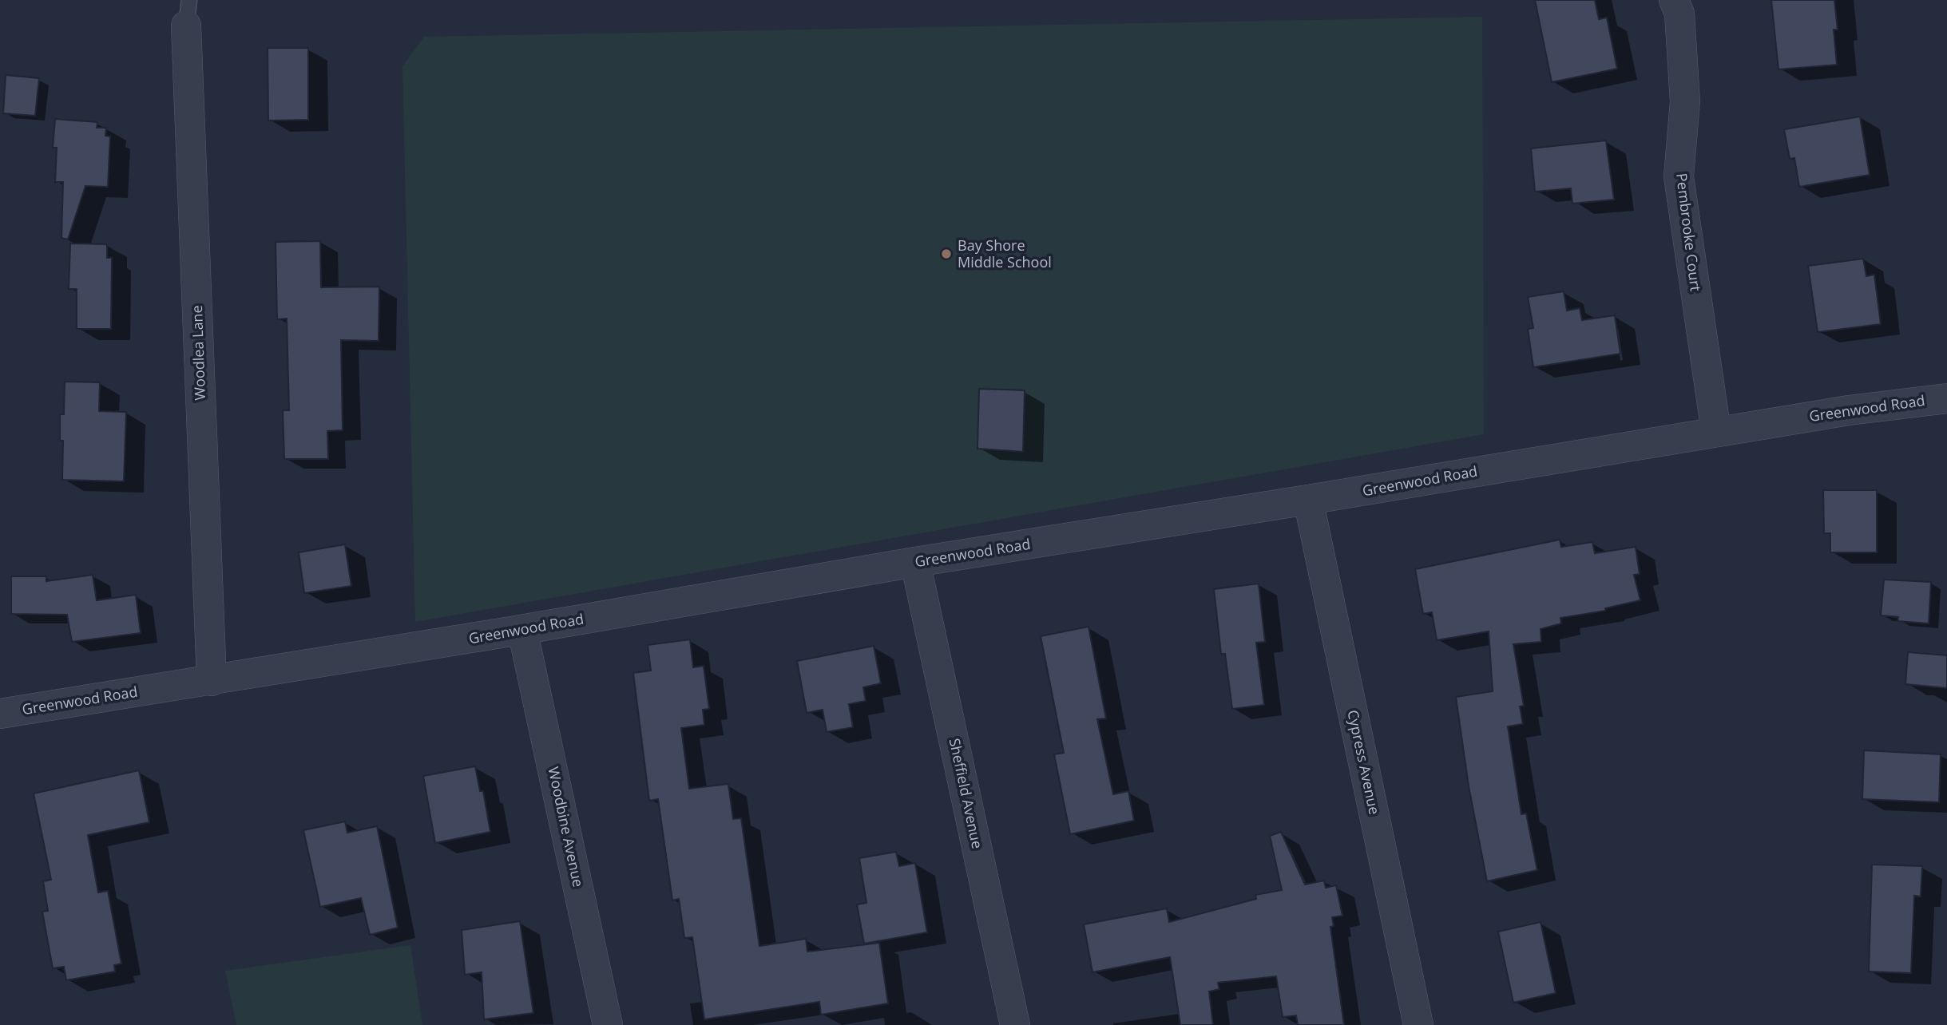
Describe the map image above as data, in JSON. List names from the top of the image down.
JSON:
{
  "streets": {
    "street": [
      "Pembrooke Court",
      "Woodlea Lane",
      "Greenwood Road",
      "Cypress Avenue",
      "Sheffield Avenue",
      "Woodbine Avenue"
    ]
  },
  "crossings": [
    ["Pembrooke Court", "Greenwood Road"],
    ["Woodlea Lane", "Greenwood Road"],
    ["Greenwood Road", "Cypress Avenue"],
    ["Greenwood Road", "Sheffield Avenue"],
    ["Greenwood Road", "Woodbine Avenue"]
  ],
  "places": ["Bay Shore Middle School"]
}
